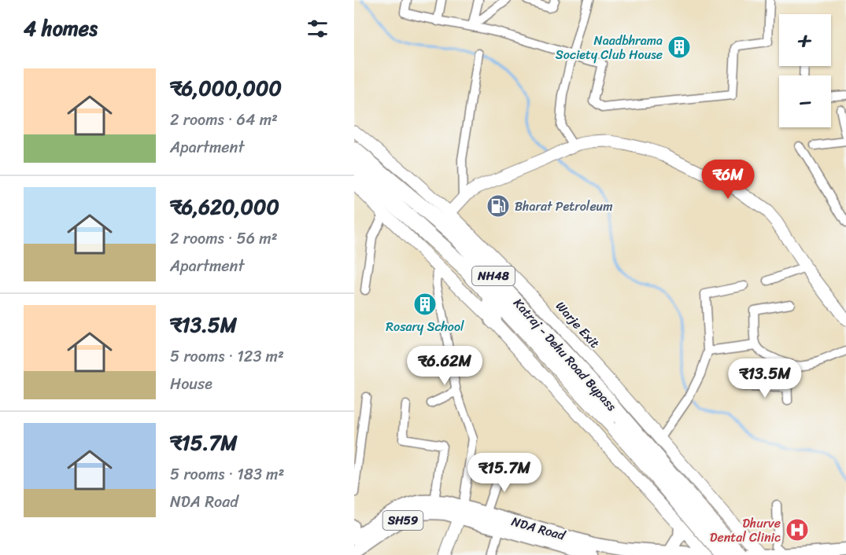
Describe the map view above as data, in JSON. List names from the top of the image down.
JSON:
{
  "streets": {
    "highway": ["NH48", "Katraj - Dehu Road Bypass"],
    "main road": ["SH59", "NDA Road"],
    "street": ["Warje Exit"]
  },
  "crossings": [
    ["Warje Exit", "SH59"],
    ["Warje Exit", "NDA Road"],
    ["SH59", "NDA Road"]
  ],
  "places": {
    "building": ["Naadbhrama Society Club House", "Rosary School"],
    "fuel station": ["Bharat Petroleum"],
    "hospital": ["Dhurve Dental Clinic"]
  },
  "page": {
    "heading": "4 homes",
    "map_buttons": ["+", "−"],
    "list": [
      {
        "name": "₹6,000,000",
        "note": "2 rooms · 64 m² · Apartment"
      },
      {
        "name": "₹6,620,000",
        "note": "2 rooms · 56 m² · Apartment"
      },
      {
        "name": "₹13.5M",
        "note": "5 rooms · 123 m² · House"
      },
      {
        "name": "₹15.7M",
        "note": "5 rooms · 183 m² · NDA Road"
      }
    ],
    "price": [
      "₹6M",
      "₹6.62M",
      "₹13.5M",
      "₹15.7M"
    ]
  }
}
